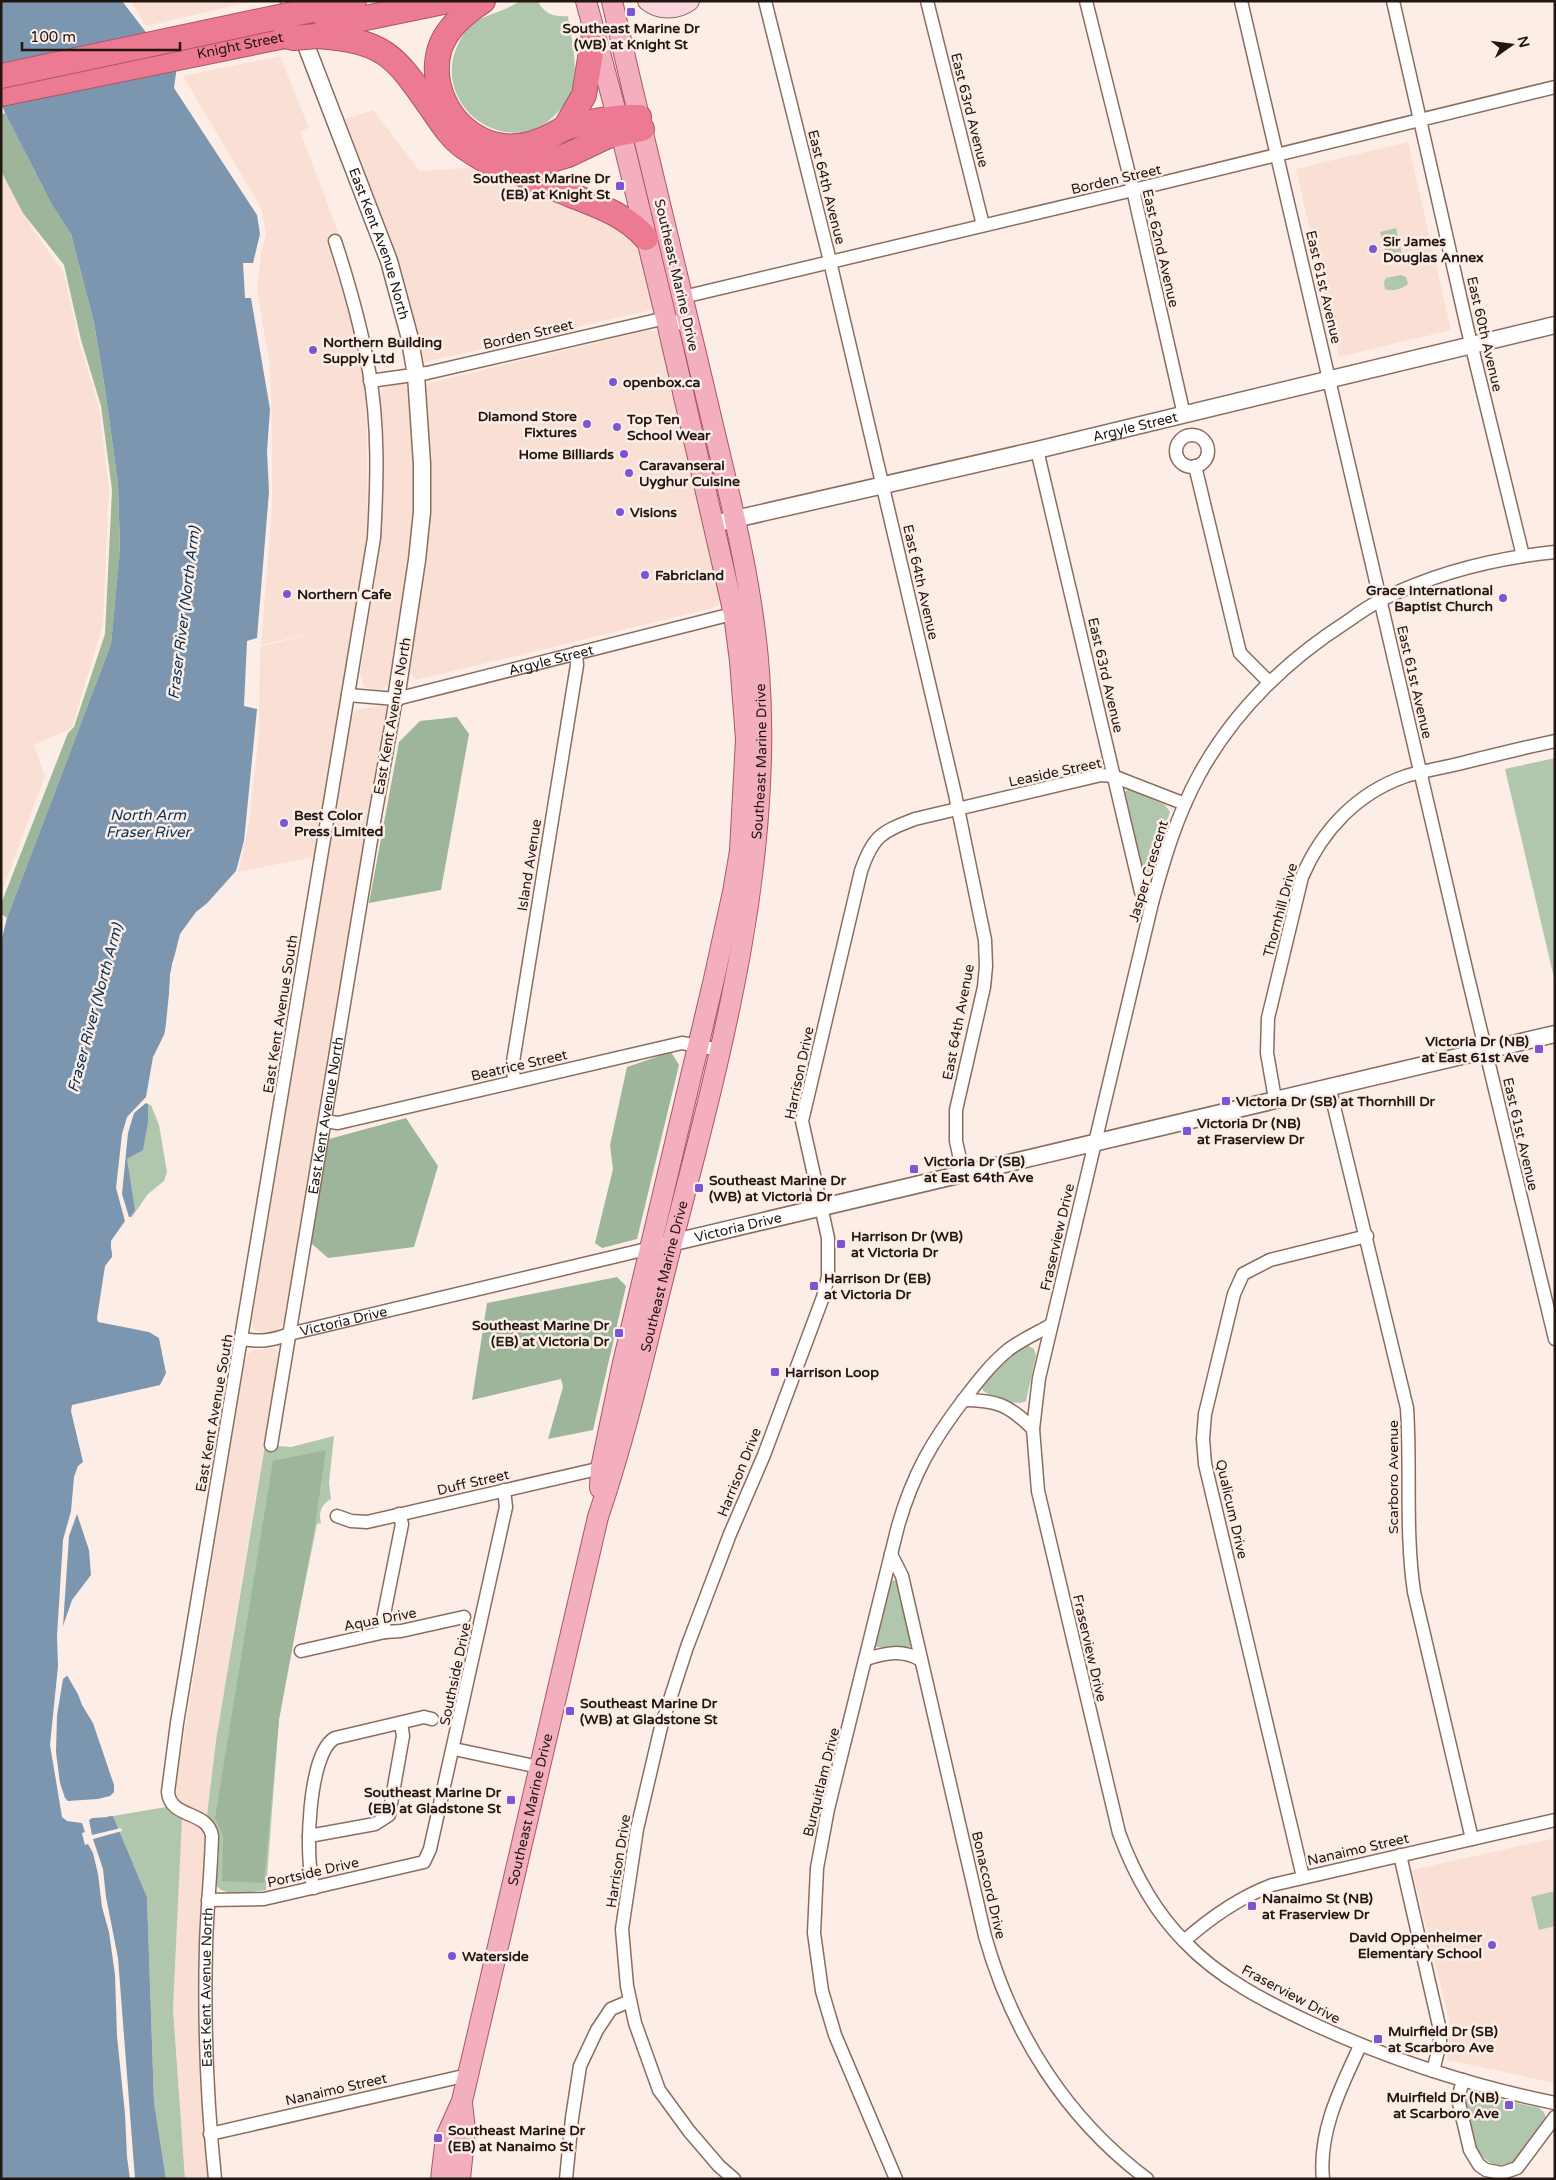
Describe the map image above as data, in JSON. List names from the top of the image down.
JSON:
{
  "streets": {
    "highway": ["Knight Street"],
    "main road": ["Southeast Marine Drive"],
    "street": [
      "East 63rd Avenue",
      "Borden Street",
      "East 64th Avenue",
      "East Kent Avenue North",
      "East 62nd Avenue",
      "East 61st Avenue",
      "East 60th Avenue",
      "Argyle Street",
      "Leaside Street",
      "Island Avenue",
      "Jasper Crescent",
      "Thornhill Drive",
      "East Kent Avenue South",
      "Beatrice Street",
      "Harrison Drive",
      "Victoria Drive",
      "Fraserview Drive",
      "Scarboro Avenue",
      "Duff Street",
      "Qualicum Drive",
      "Aqua Drive",
      "Southside Drive",
      "Burquitlam Drive",
      "Nanaimo Street",
      "Portside Drive",
      "Bonaccord Drive"
    ]
  },
  "crossings": [
    ["East 63rd Avenue", "Borden Street"],
    ["East 63rd Avenue", "Argyle Street"],
    ["East 63rd Avenue", "Leaside Street"],
    ["East 63rd Avenue", "Jasper Crescent"],
    ["Borden Street", "East 64th Avenue"],
    ["Borden Street", "East Kent Avenue North"],
    ["Borden Street", "East 62nd Avenue"],
    ["Borden Street", "Southeast Marine Drive"],
    ["Borden Street", "East 61st Avenue"],
    ["Borden Street", "East 60th Avenue"],
    ["Borden Street", "East Kent Avenue South"],
    ["East 64th Avenue", "Argyle Street"],
    ["East 64th Avenue", "Leaside Street"],
    ["East 64th Avenue", "Harrison Drive"],
    ["East 64th Avenue", "Victoria Drive"],
    ["East Kent Avenue North", "Argyle Street"],
    ["East Kent Avenue North", "East Kent Avenue South"],
    ["East Kent Avenue North", "Beatrice Street"],
    ["East Kent Avenue North", "Victoria Drive"],
    ["East Kent Avenue North", "Nanaimo Street"],
    ["East Kent Avenue North", "Portside Drive"],
    ["East 62nd Avenue", "Argyle Street"],
    ["Southeast Marine Drive", "Argyle Street"],
    ["Southeast Marine Drive", "Beatrice Street"],
    ["Southeast Marine Drive", "Victoria Drive"],
    ["Southeast Marine Drive", "Duff Street"],
    ["Southeast Marine Drive", "Nanaimo Street"],
    ["East 61st Avenue", "Argyle Street"],
    ["East 61st Avenue", "Jasper Crescent"],
    ["East 61st Avenue", "Thornhill Drive"],
    ["East 61st Avenue", "Victoria Drive"],
    ["East 60th Avenue", "Argyle Street"],
    ["East 60th Avenue", "Jasper Crescent"],
    ["Argyle Street", "Island Avenue"],
    ["Argyle Street", "East Kent Avenue South"],
    ["Leaside Street", "Jasper Crescent"],
    ["Leaside Street", "Harrison Drive"],
    ["Island Avenue", "Beatrice Street"],
    ["Jasper Crescent", "Victoria Drive"],
    ["Jasper Crescent", "Fraserview Drive"],
    ["Thornhill Drive", "Victoria Drive"],
    ["East Kent Avenue South", "Victoria Drive"],
    ["Harrison Drive", "Victoria Drive"],
    ["Victoria Drive", "Fraserview Drive"],
    ["Victoria Drive", "Scarboro Avenue"],
    ["Fraserview Drive", "Burquitlam Drive"],
    ["Fraserview Drive", "Nanaimo Street"],
    ["Scarboro Avenue", "Qualicum Drive"],
    ["Scarboro Avenue", "Nanaimo Street"],
    ["Duff Street", "Southside Drive"],
    ["Qualicum Drive", "Nanaimo Street"],
    ["Southside Drive", "Portside Drive"],
    ["Burquitlam Drive", "Bonaccord Drive"]
  ],
  "water": ["Fraser River (North Arm)", "North Arm Fraser River"],
  "places": {
    "transit": [
      "Southeast Marine Dr (WB) at Knight St",
      "Southeast Marine Dr (EB) at Knight St",
      "Victoria Dr (NB) at East 61st Ave",
      "Victoria Dr (SB) at Thornhill Dr",
      "Victoria Dr (NB) at Fraserview Dr",
      "Victoria Dr (SB) at East 64th Ave",
      "Southeast Marine Dr (WB) at Victoria Dr",
      "Harrison Dr (WB) at Victoria Dr",
      "Harrison Dr (EB) at Victoria Dr",
      "Southeast Marine Dr (EB) at Victoria Dr",
      "Harrison Loop",
      "Southeast Marine Dr (WB) at Gladstone St",
      "Southeast Marine Dr (EB) at Gladstone St",
      "Nanaimo St (NB) at Fraserview Dr",
      "Muirfield Dr (SB) at Scarboro Ave",
      "Muirfield Dr (NB) at Scarboro Ave",
      "Southeast Marine Dr (EB) at Nanaimo St"
    ],
    "other": [
      "Sir James Douglas Annex",
      "Northern Building Supply Ltd",
      "openbox.ca",
      "Diamond Store Fixtures",
      "Top Ten School Wear",
      "Home Billiards",
      "Caravanserai Uyghur Cuisine",
      "Visions",
      "Fabricland",
      "Northern Cafe",
      "Grace International Baptist Church",
      "Best Color Press Limited",
      "David Oppenheimer Elementary School",
      "Waterside"
    ]
  },
  "scale_bar": "100 m",
  "north": "right"
}
